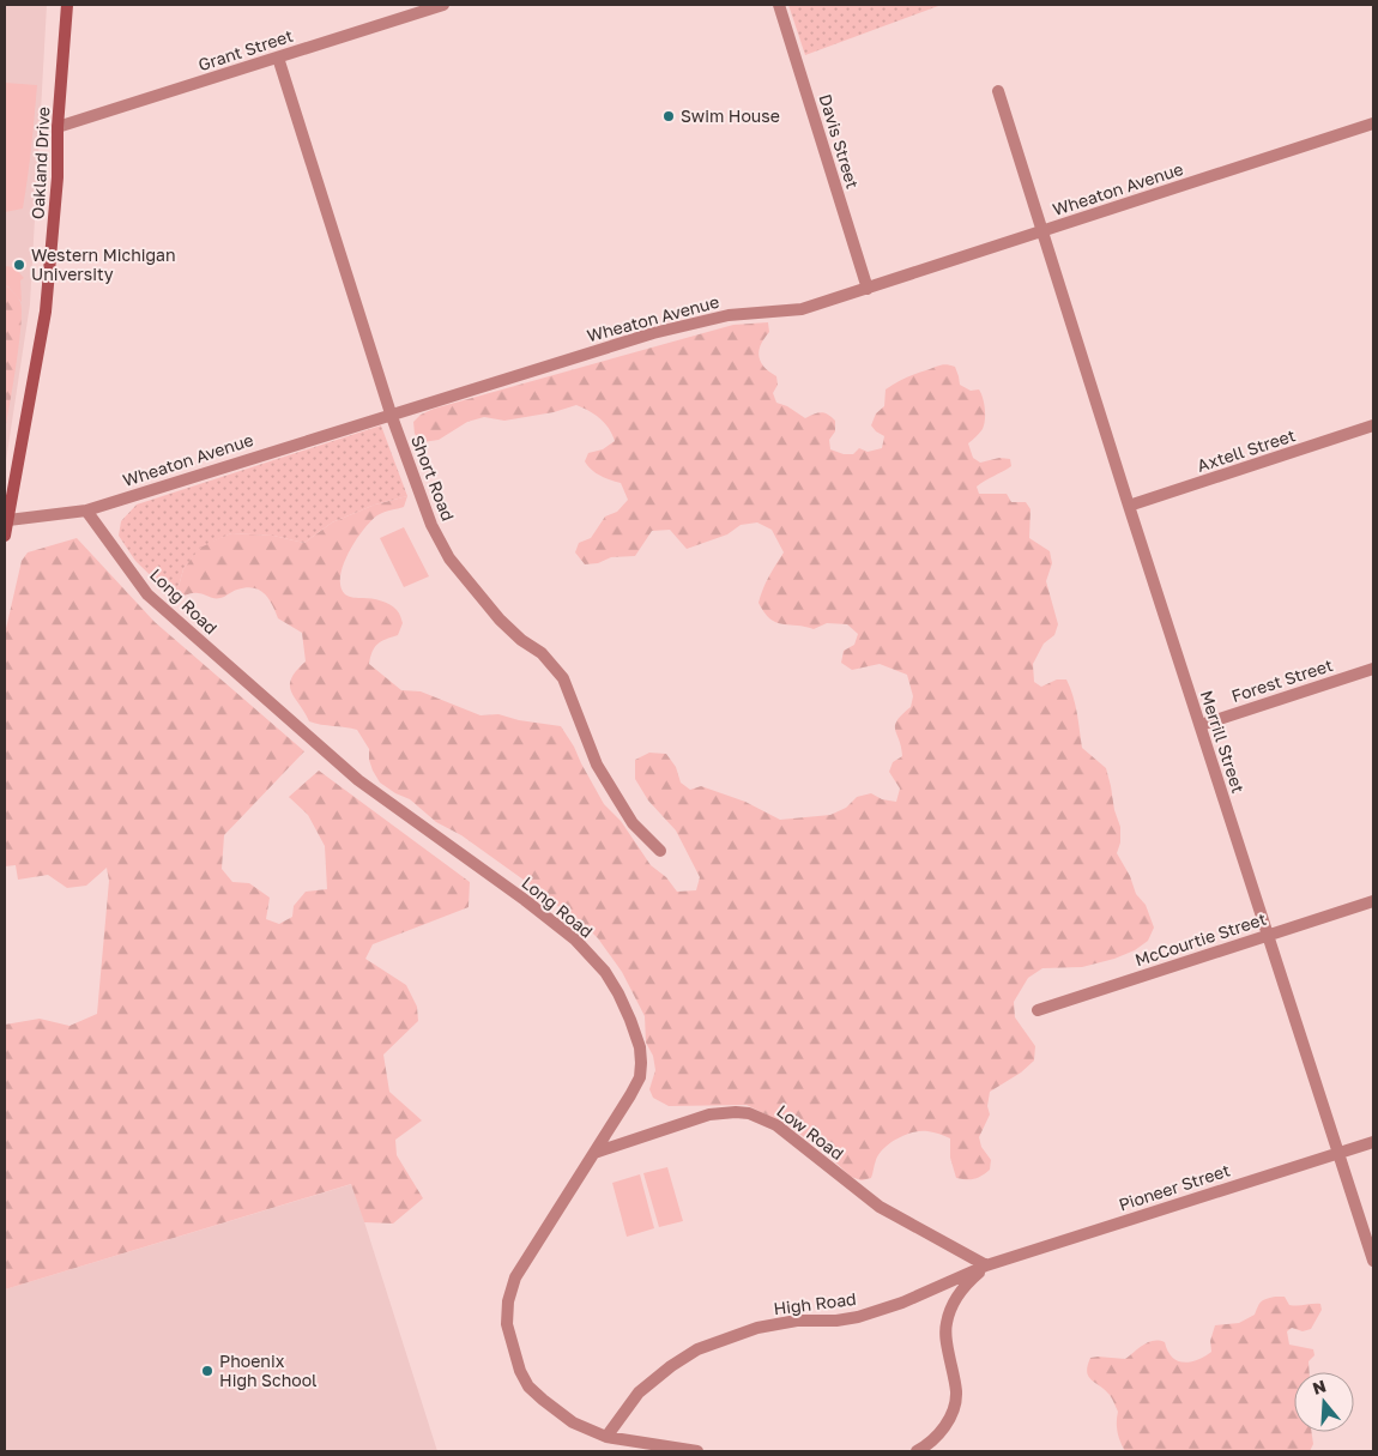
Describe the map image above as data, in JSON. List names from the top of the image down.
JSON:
{
  "streets": {
    "main road": ["Oakland Drive"],
    "street": [
      "Grant Street",
      "Davis Street",
      "Wheaton Avenue",
      "Axtell Street",
      "Short Road",
      "Long Road",
      "Forest Street",
      "Merrill Street",
      "McCourtie Street",
      "Low Road",
      "Pioneer Street",
      "High Road"
    ]
  },
  "crossings": [
    ["Grant Street", "Oakland Drive"],
    ["Grant Street", "Short Road"],
    ["Davis Street", "Wheaton Avenue"],
    ["Oakland Drive", "Wheaton Avenue"],
    ["Wheaton Avenue", "Short Road"],
    ["Wheaton Avenue", "Long Road"],
    ["Wheaton Avenue", "Merrill Street"],
    ["Axtell Street", "Merrill Street"],
    ["Long Road", "Low Road"],
    ["Long Road", "High Road"],
    ["Forest Street", "Merrill Street"],
    ["Merrill Street", "McCourtie Street"],
    ["Merrill Street", "Pioneer Street"],
    ["Low Road", "Pioneer Street"],
    ["Low Road", "High Road"],
    ["Pioneer Street", "High Road"]
  ],
  "places": ["Swim House", "Western Michigan University", "Phoenix High School"],
  "north": "top"
}
